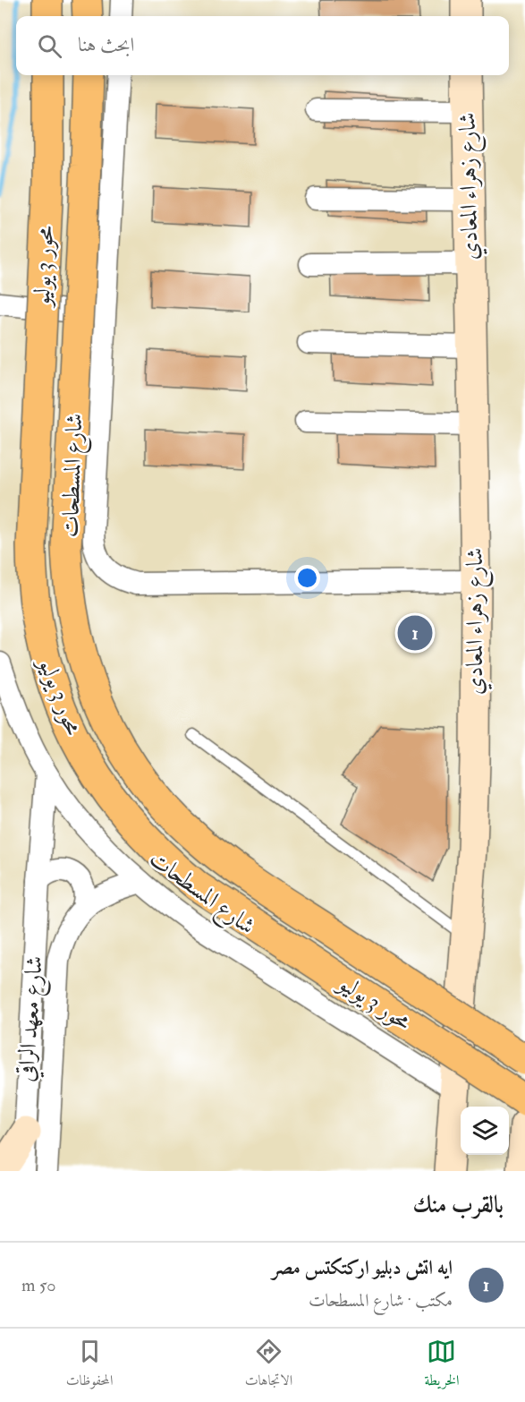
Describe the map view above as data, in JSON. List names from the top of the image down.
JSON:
{
  "streets": {
    "main road": ["شارع زهراء المعادي", "محور 3 يوليو"],
    "street": ["شارع المسطحات", "شارع معهد الراقي"]
  },
  "crossings": [
    ["شارع زهراء المعادي", "شارع المسطحات"],
    ["شارع المسطحات", "شارع معهد الراقي"]
  ],
  "page": {
    "search": "ابحث هنا",
    "pins": "1",
    "heading": "بالقرب منك",
    "list": [
      {
        "mark": "1",
        "name": "ايه اتش دبليو اركتكتس مصر",
        "note": "مكتب · شارع المسطحات",
        "value": "50 m"
      }
    ],
    "nav": ["الخريطة", "الاتجاهات", "المحفوظات"]
  }
}
